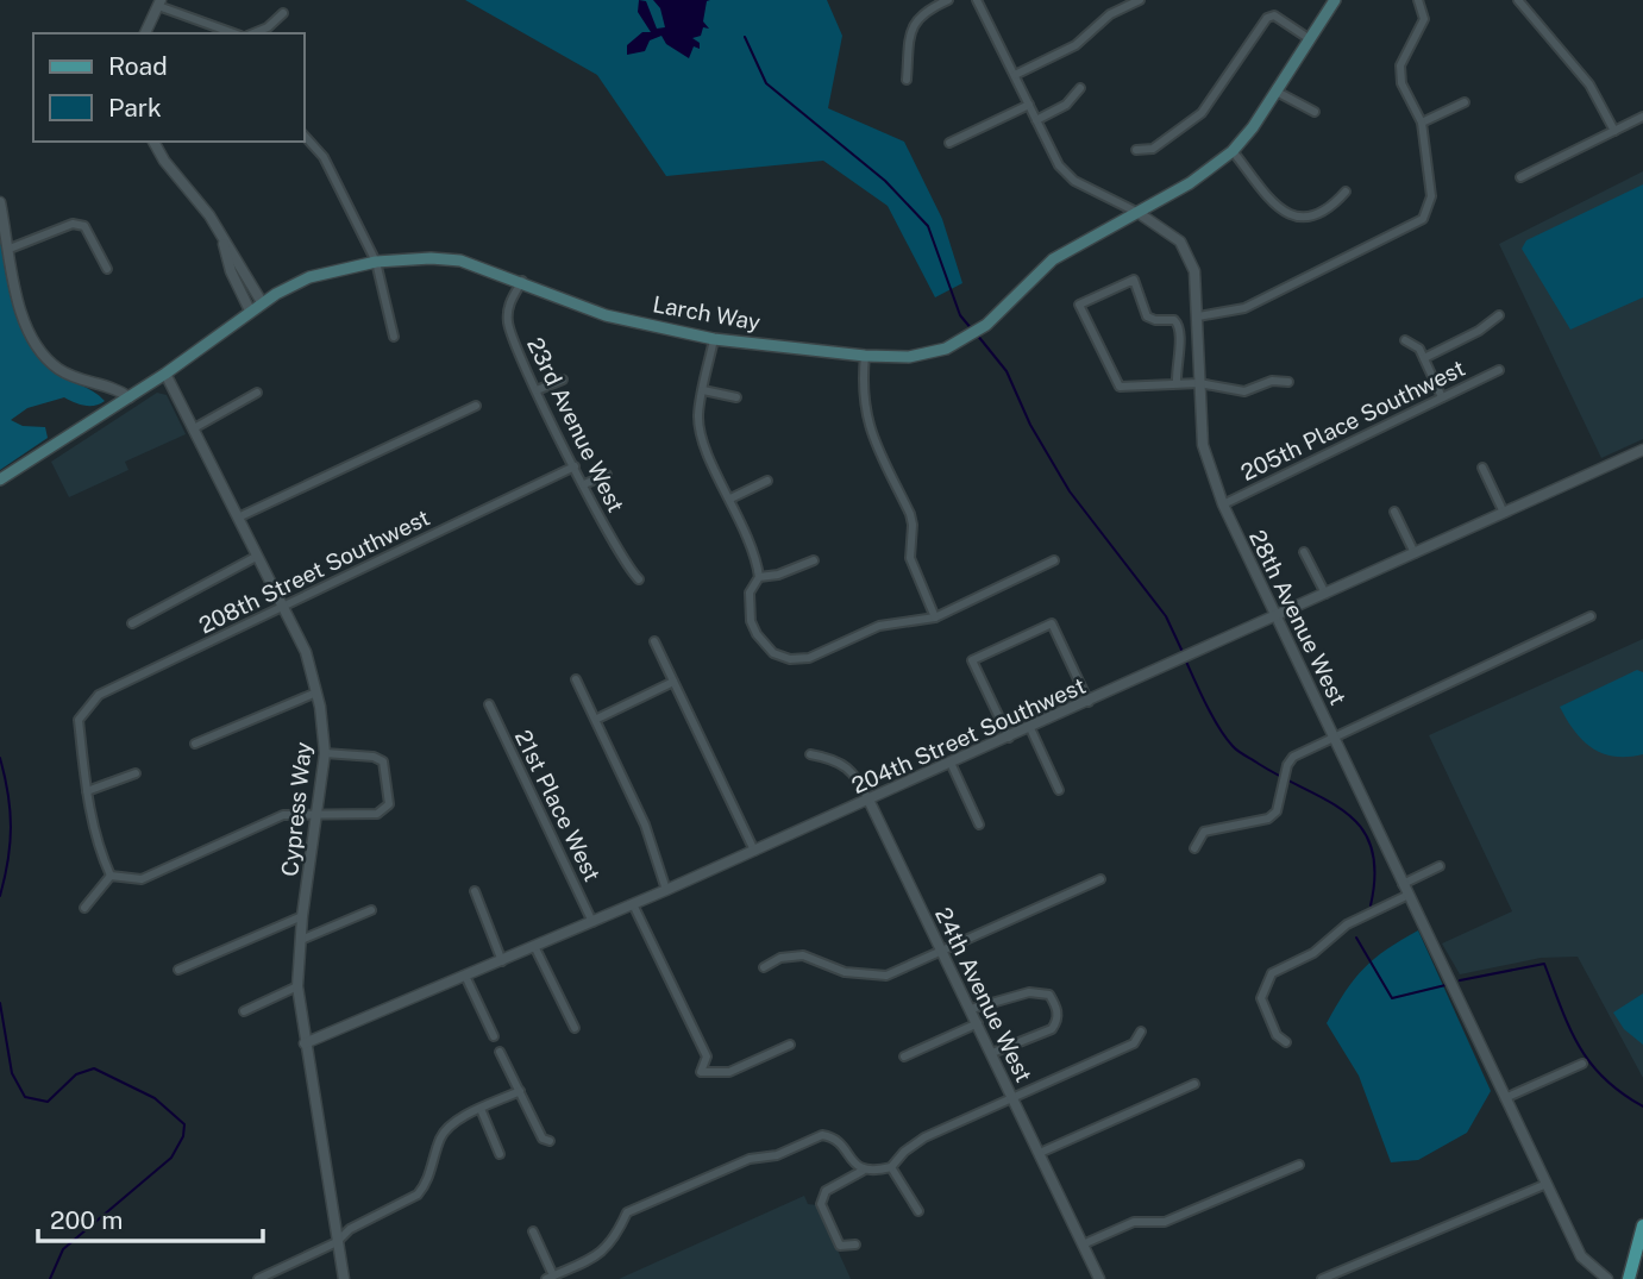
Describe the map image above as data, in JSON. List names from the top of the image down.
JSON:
{
  "streets": {
    "main road": ["Larch Way"],
    "street": [
      "205th Place Southwest",
      "23rd Avenue West",
      "208th Street Southwest",
      "28th Avenue West",
      "204th Street Southwest",
      "21st Place West",
      "Cypress Way",
      "24th Avenue West"
    ]
  },
  "crossings": [
    ["Larch Way", "23rd Avenue West"],
    ["Larch Way", "28th Avenue West"],
    ["Larch Way", "Cypress Way"],
    ["205th Place Southwest", "28th Avenue West"],
    ["23rd Avenue West", "208th Street Southwest"],
    ["208th Street Southwest", "Cypress Way"],
    ["28th Avenue West", "204th Street Southwest"],
    ["204th Street Southwest", "21st Place West"],
    ["204th Street Southwest", "Cypress Way"],
    ["204th Street Southwest", "24th Avenue West"]
  ],
  "legend": ["Road", "Park"],
  "scale_bar": "200 m"
}
